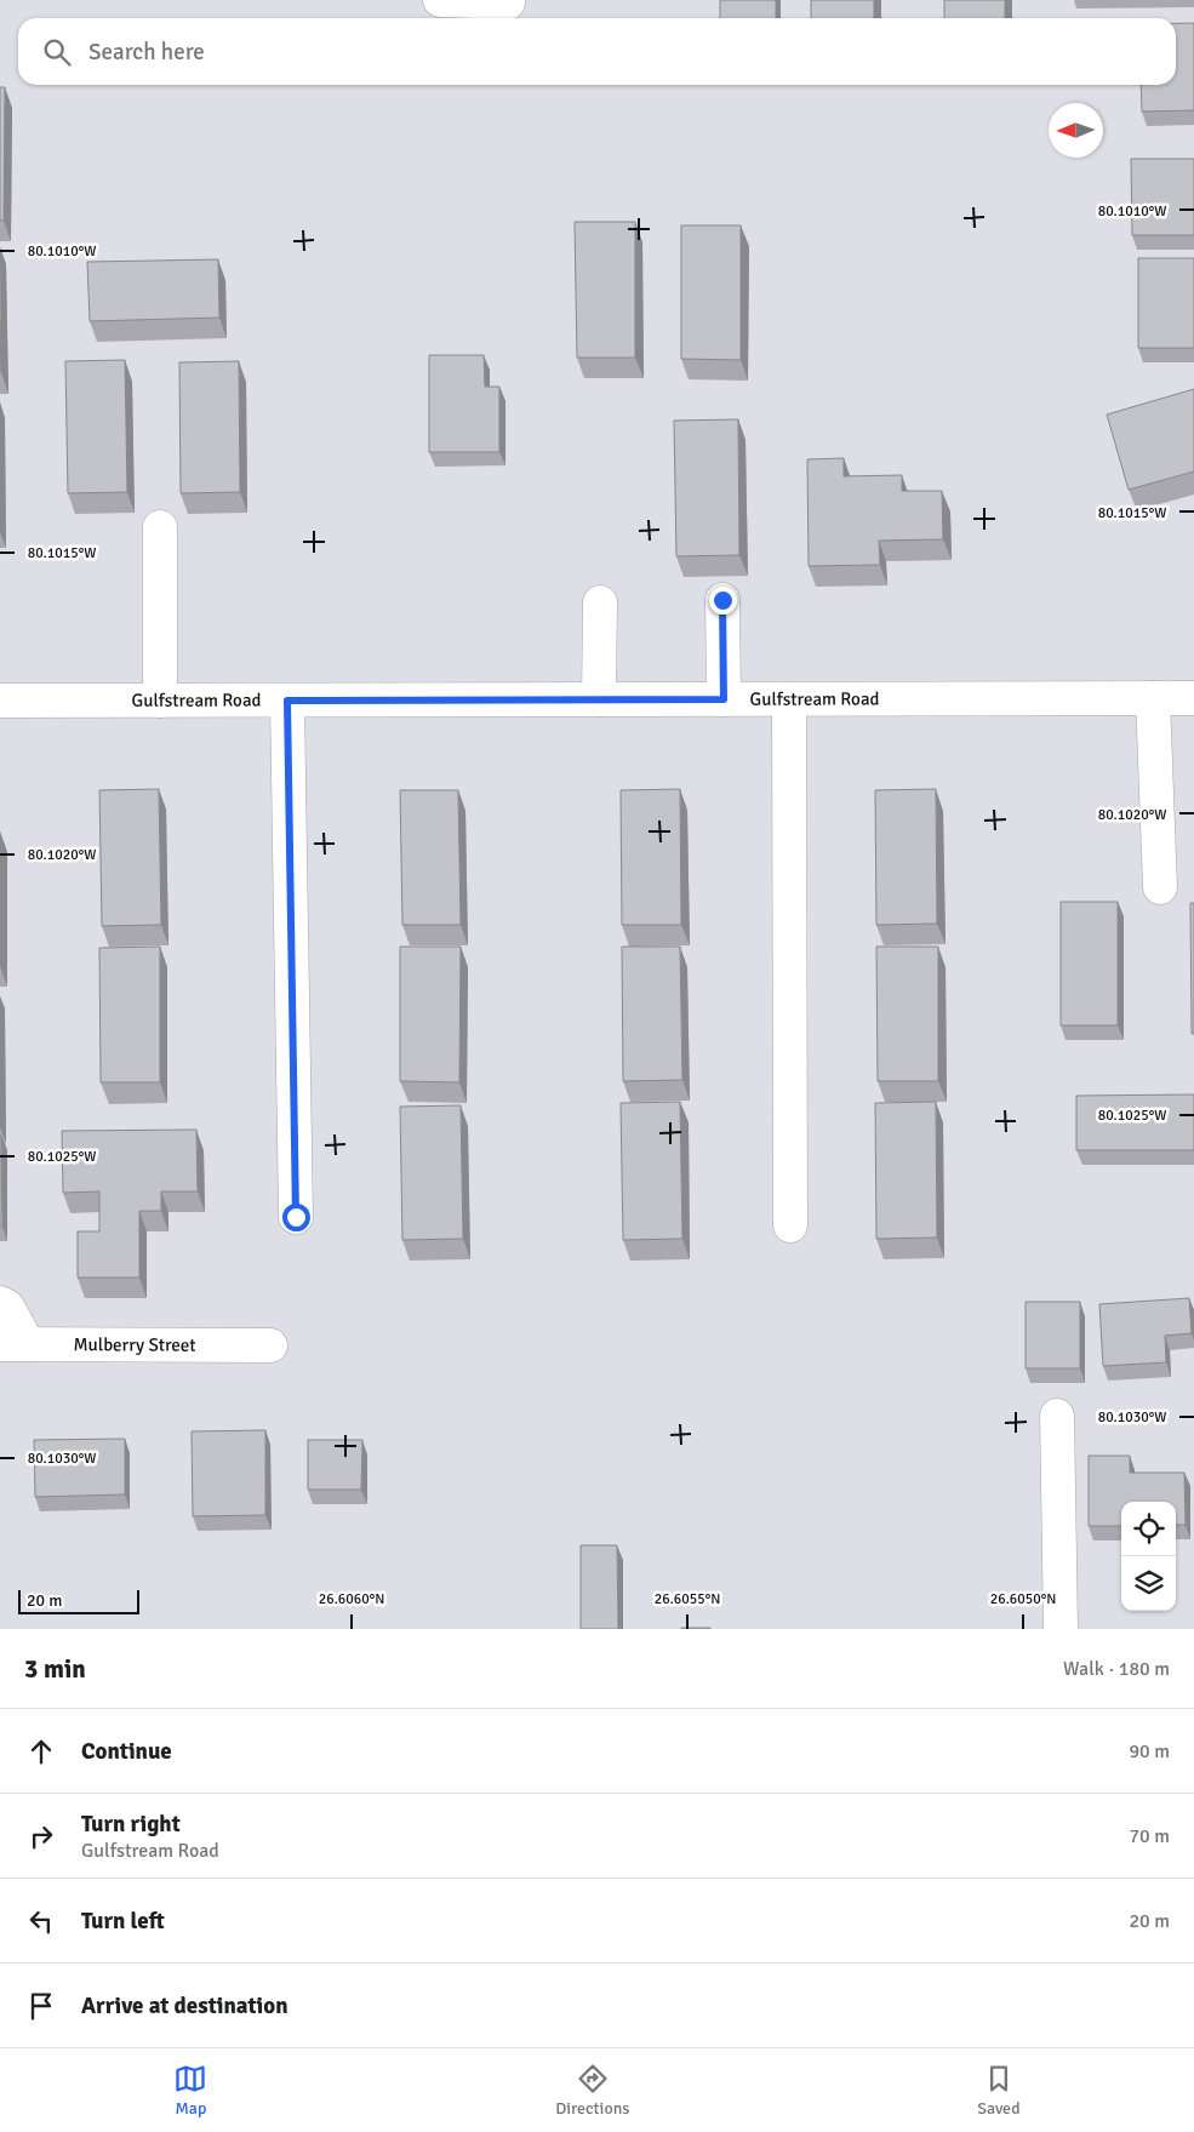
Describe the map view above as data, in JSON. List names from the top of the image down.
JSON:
{
  "streets": {
    "street": ["Gulfstream Road", "Mulberry Street"]
  },
  "scale_bar": "20 m",
  "north": "left",
  "page": {
    "search": "Search here",
    "scale": "20 m",
    "heading": ["3 min", "Walk · 180 m"],
    "list": [
      ["Continue", "90 m"],
      ["Turn right", "Gulfstream Road", "70 m"],
      ["Turn left", "20 m"],
      "Arrive at destination"
    ],
    "nav": ["Map", "Directions", "Saved"]
  },
  "coordinates": [
    "80.1010°W",
    "80.1015°W",
    "80.1020°W",
    "80.1025°W",
    "80.1030°W",
    "26.6060°N",
    "26.6055°N",
    "26.6050°N"
  ]
}
